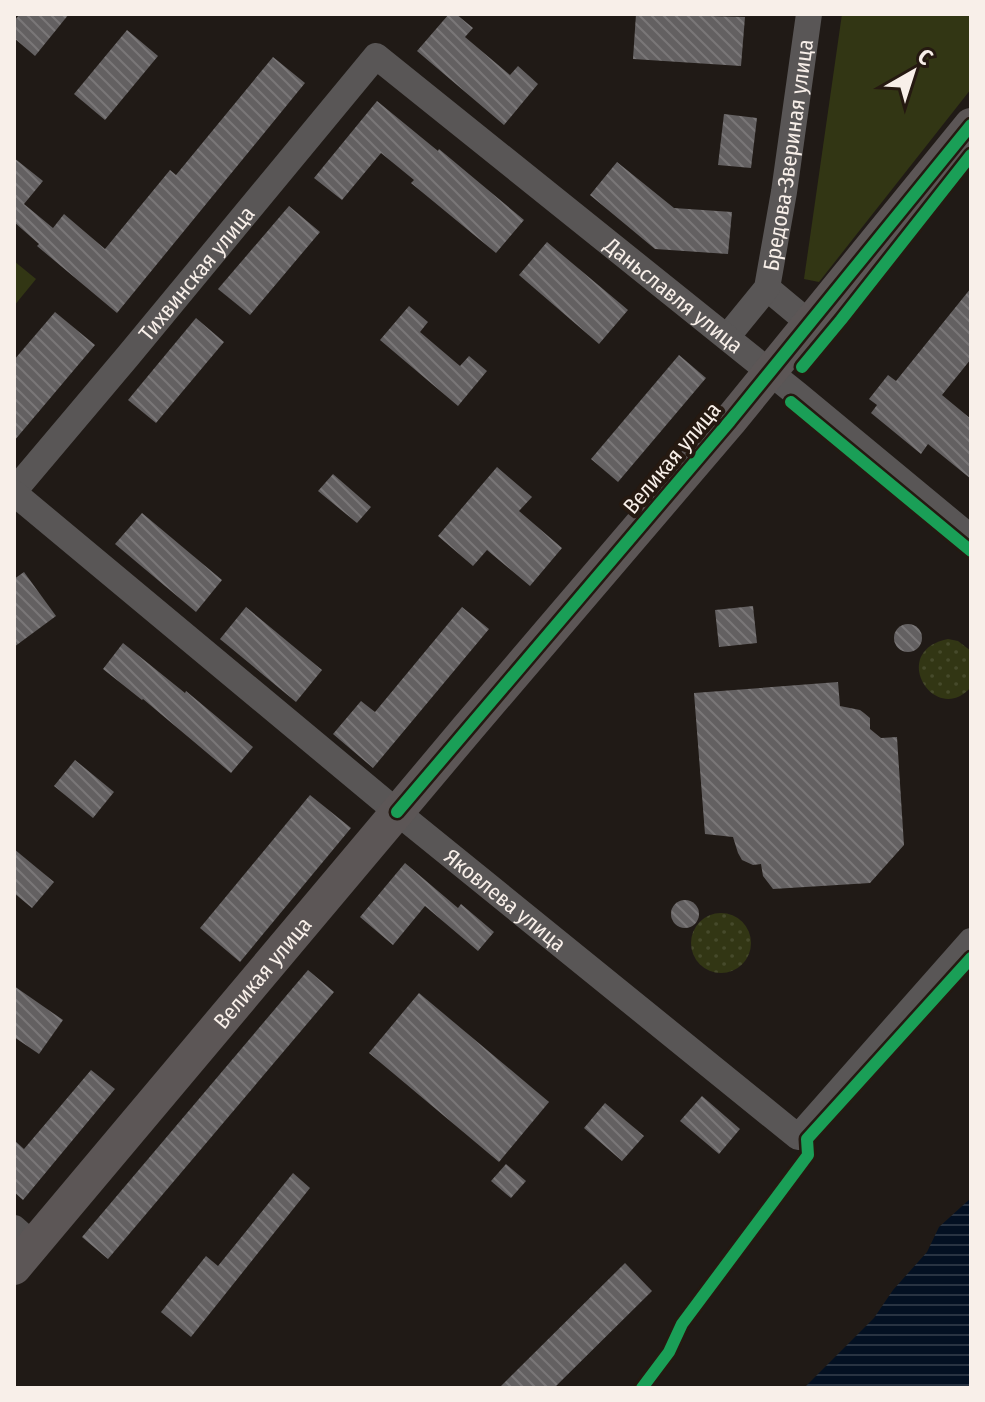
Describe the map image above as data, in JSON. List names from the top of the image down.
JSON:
{
  "streets": {
    "main road": ["Великая улица"],
    "street": [
      "Бредова-Звериная улица",
      "Тихвинская улица",
      "Даньславля улица",
      "Яковлева улица"
    ]
  },
  "crossings": [
    ["Бредова-Звериная улица", "Великая улица"],
    ["Тихвинская улица", "Даньславля улица"],
    ["Тихвинская улица", "Яковлева улица"],
    ["Даньславля улица", "Великая улица"],
    ["Великая улица", "Яковлева улица"]
  ],
  "north": "top right"
}
